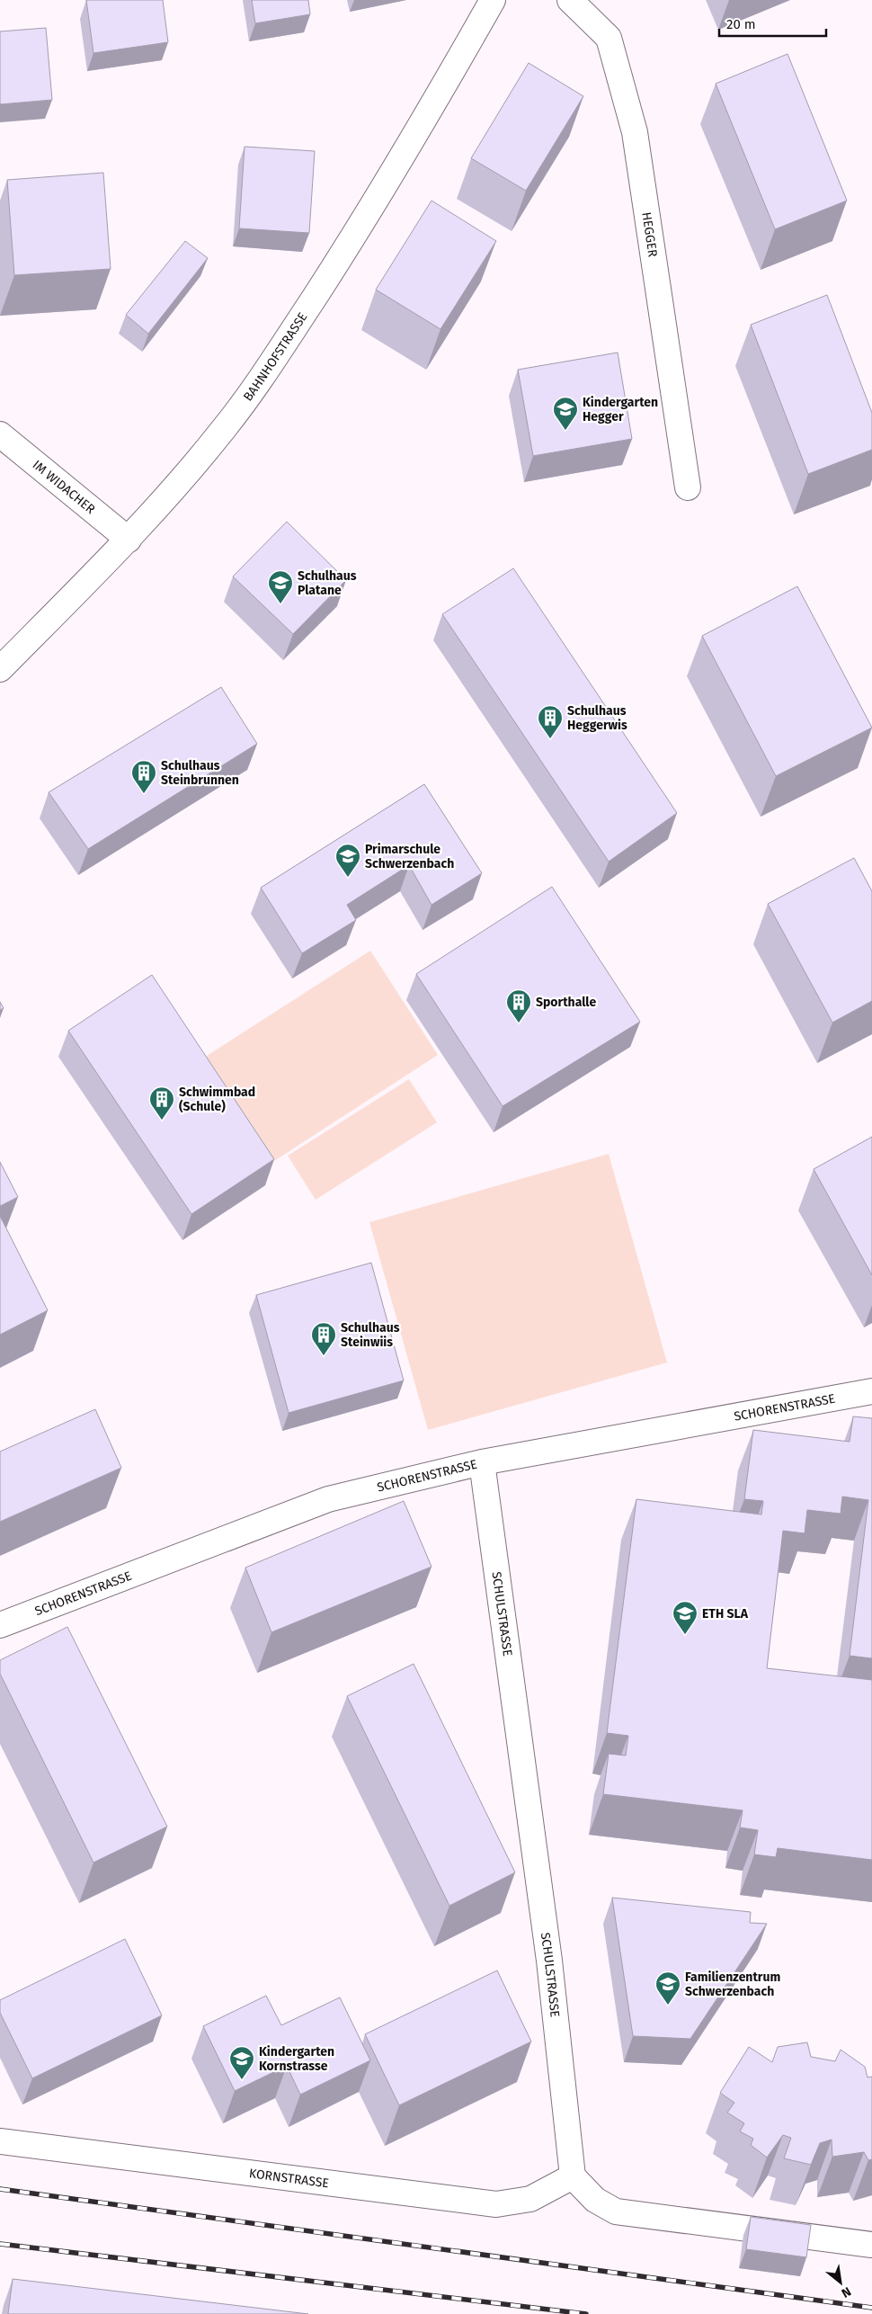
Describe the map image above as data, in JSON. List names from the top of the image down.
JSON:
{
  "streets": {
    "street": [
      "HEGGER",
      "BAHNHOFSTRASSE",
      "IM WIDACHER",
      "SCHORENSTRASSE",
      "SCHULSTRASSE",
      "KORNSTRASSE"
    ]
  },
  "crossings": [
    ["BAHNHOFSTRASSE", "IM WIDACHER"],
    ["SCHORENSTRASSE", "SCHULSTRASSE"],
    ["SCHULSTRASSE", "KORNSTRASSE"]
  ],
  "places": {
    "school or university": [
      "Kindergarten Hegger",
      "Schulhaus Platane",
      "Primarschule Schwerzenbach",
      "ETH SLA",
      "Familienzentrum Schwerzenbach",
      "Kindergarten Kornstrasse"
    ],
    "building": [
      "Schulhaus Heggerwis",
      "Schulhaus Steinbrunnen",
      "Sporthalle",
      "Schwimmbad (Schule)",
      "Schulhaus Steinwiis"
    ]
  },
  "scale_bar": "20 m",
  "north": "bottom right"
}
